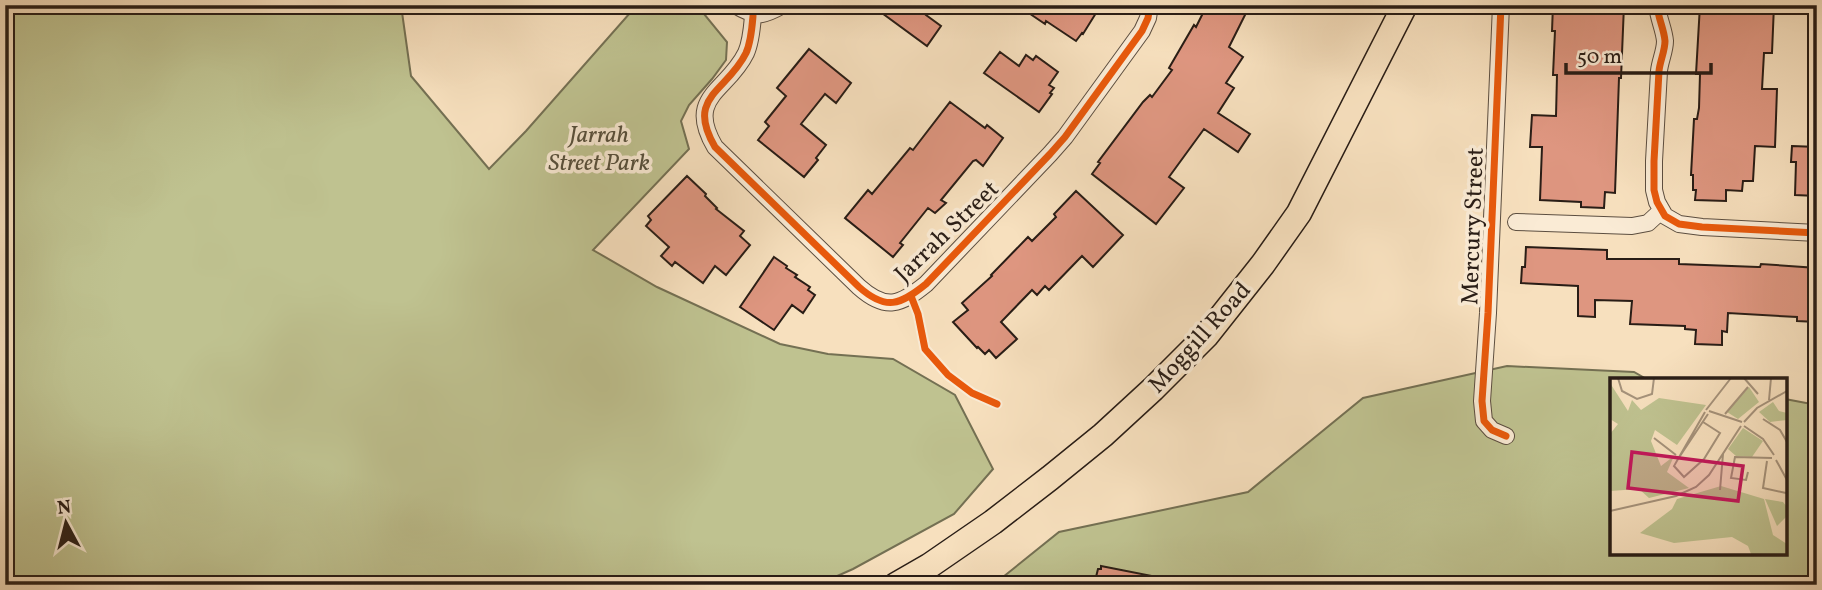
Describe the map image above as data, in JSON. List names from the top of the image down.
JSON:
{
  "streets": {
    "main road": ["Moggill Road"],
    "street": ["Mercury Street", "Jarrah Street"]
  },
  "parks": ["Jarrah Street Park"],
  "scale_bar": "50 m",
  "north": "top"
}
